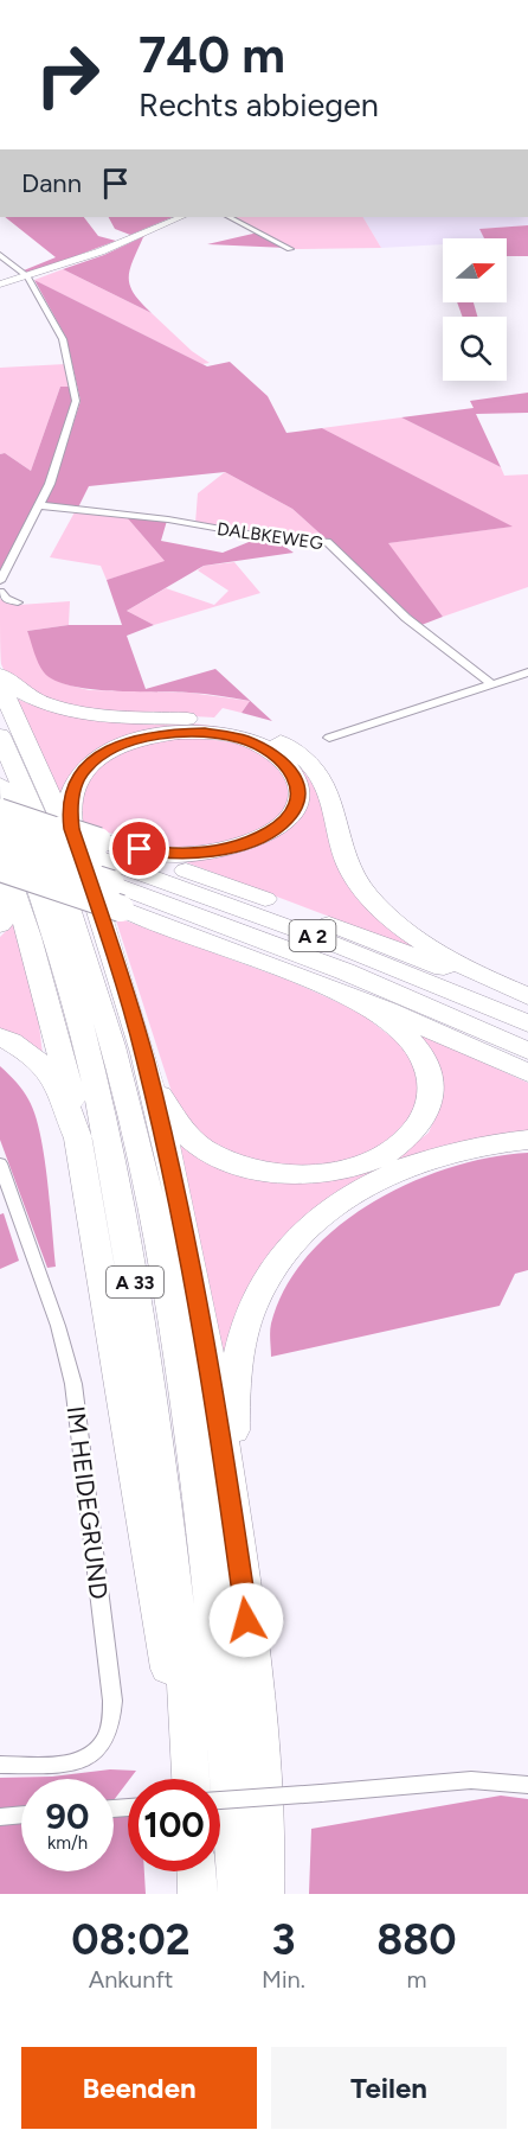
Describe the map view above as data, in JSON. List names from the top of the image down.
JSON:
{
  "streets": {
    "highway": ["A 2", "A 33"],
    "street": ["DALBKEWEG", "IM HEIDEGRUND"]
  },
  "north": "right",
  "page": {
    "turn": ["740 m", "Rechts abbiegen"],
    "then": "Dann",
    "speed": "90 km/h",
    "limit": "100",
    "eta": [
      "08:02",
      "Ankunft",
      "3",
      "Min.",
      "880",
      "m"
    ],
    "buttons": ["Beenden", "Teilen"]
  }
}
